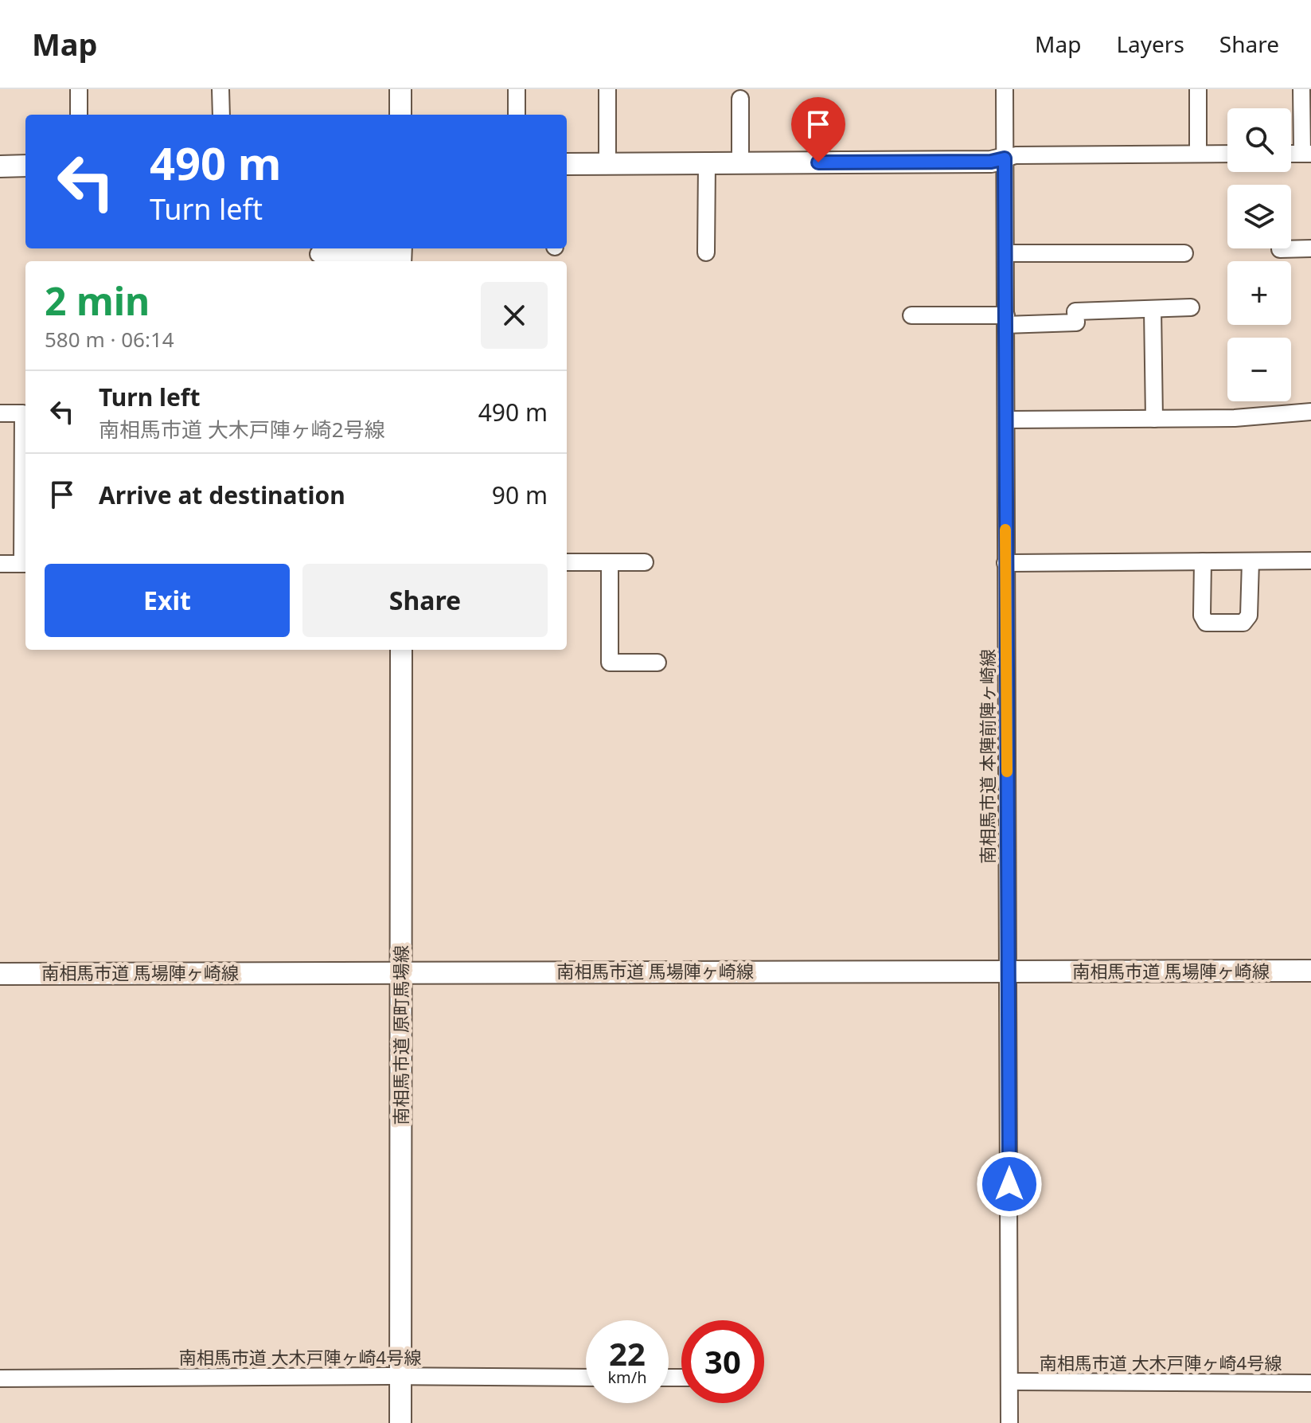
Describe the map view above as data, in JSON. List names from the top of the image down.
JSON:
{
  "streets": {
    "street": [
      "南相馬市道 本陣前陣ヶ崎線",
      "南相馬市道 馬場陣ヶ崎線",
      "南相馬市道 原町馬場線",
      "南相馬市道 大木戸陣ヶ崎4号線"
    ]
  },
  "crossings": [
    ["南相馬市道 本陣前陣ヶ崎線", "南相馬市道 馬場陣ヶ崎線"],
    ["南相馬市道 本陣前陣ヶ崎線", "南相馬市道 大木戸陣ヶ崎4号線"],
    ["南相馬市道 馬場陣ヶ崎線", "南相馬市道 原町馬場線"],
    ["南相馬市道 原町馬場線", "南相馬市道 大木戸陣ヶ崎4号線"]
  ],
  "page": {
    "header": "Map",
    "nav": ["Map", "Layers", "Share"],
    "map_buttons": ["+", "−"],
    "turn": ["490 m", "Turn left"],
    "heading": ["2 min", "580 m · 06:14"],
    "list": [
      {
        "name": "Turn left",
        "note": "南相馬市道 大木戸陣ヶ崎2号線",
        "value": "490 m"
      },
      {
        "name": "Arrive at destination",
        "value": "90 m"
      }
    ],
    "buttons": ["Exit", "Share"],
    "speed": "22 km/h",
    "limit": "30"
  }
}
